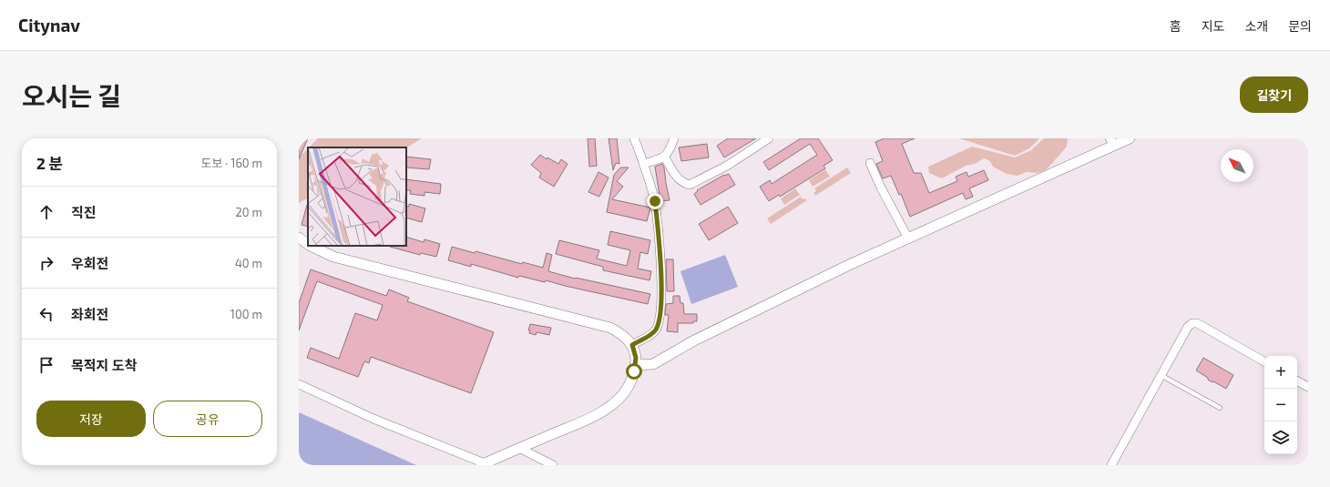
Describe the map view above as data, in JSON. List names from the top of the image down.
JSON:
{
  "north": "top left",
  "page": {
    "header": "Citynav",
    "nav": [
      "홈",
      "지도",
      "소개",
      "문의"
    ],
    "title": "오시는 길",
    "buttons": [
      "길찾기",
      ["저장", "공유"]
    ],
    "heading": ["2 분", "도보 · 160 m"],
    "list": [
      ["직진", "20 m"],
      ["우회전", "40 m"],
      ["좌회전", "100 m"],
      "목적지 도착"
    ],
    "map_buttons": ["+", "−"]
  }
}
